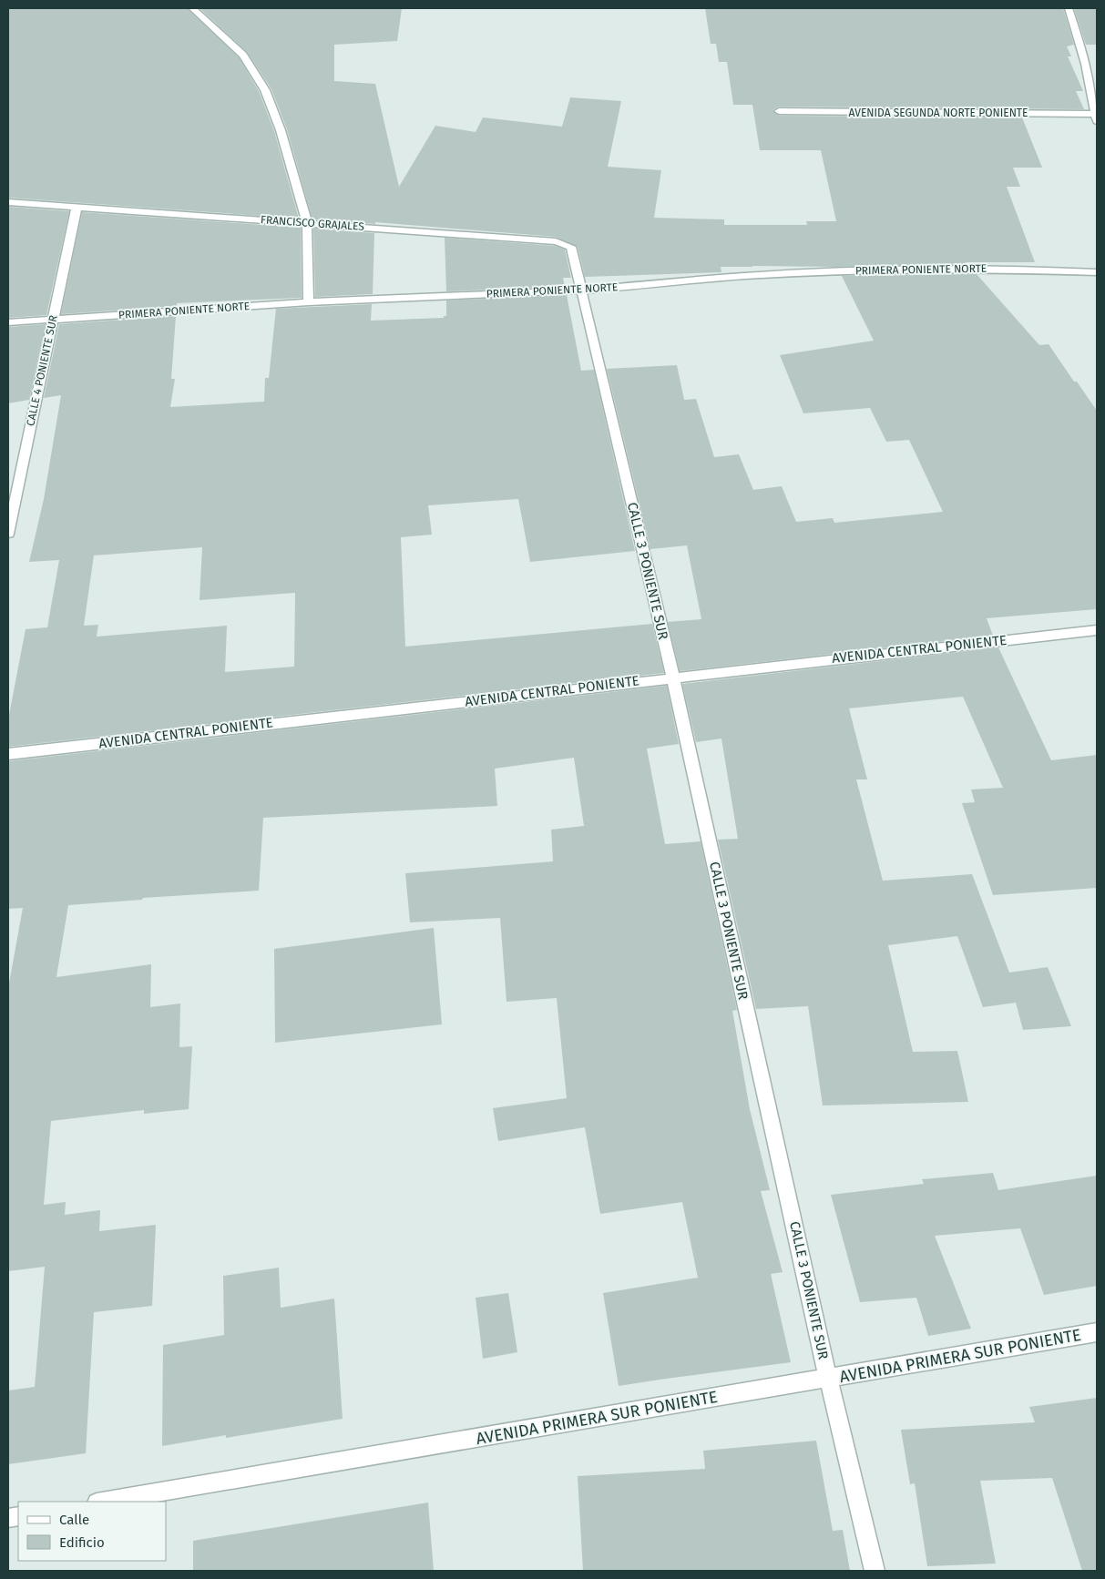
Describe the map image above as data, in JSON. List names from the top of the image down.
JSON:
{
  "streets": {
    "street": [
      "AVENIDA SEGUNDA NORTE PONIENTE",
      "FRANCISCO GRAJALES",
      "PRIMERA PONIENTE NORTE",
      "CALLE 4 PONIENTE SUR",
      "CALLE 3 PONIENTE SUR",
      "AVENIDA CENTRAL PONIENTE",
      "AVENIDA PRIMERA SUR PONIENTE"
    ]
  },
  "crossings": [
    ["FRANCISCO GRAJALES", "PRIMERA PONIENTE NORTE"],
    ["FRANCISCO GRAJALES", "CALLE 4 PONIENTE SUR"],
    ["FRANCISCO GRAJALES", "CALLE 3 PONIENTE SUR"],
    ["PRIMERA PONIENTE NORTE", "CALLE 4 PONIENTE SUR"],
    ["PRIMERA PONIENTE NORTE", "CALLE 3 PONIENTE SUR"],
    ["CALLE 3 PONIENTE SUR", "AVENIDA CENTRAL PONIENTE"],
    ["CALLE 3 PONIENTE SUR", "AVENIDA PRIMERA SUR PONIENTE"]
  ],
  "legend": ["Calle", "Edificio"]
}
